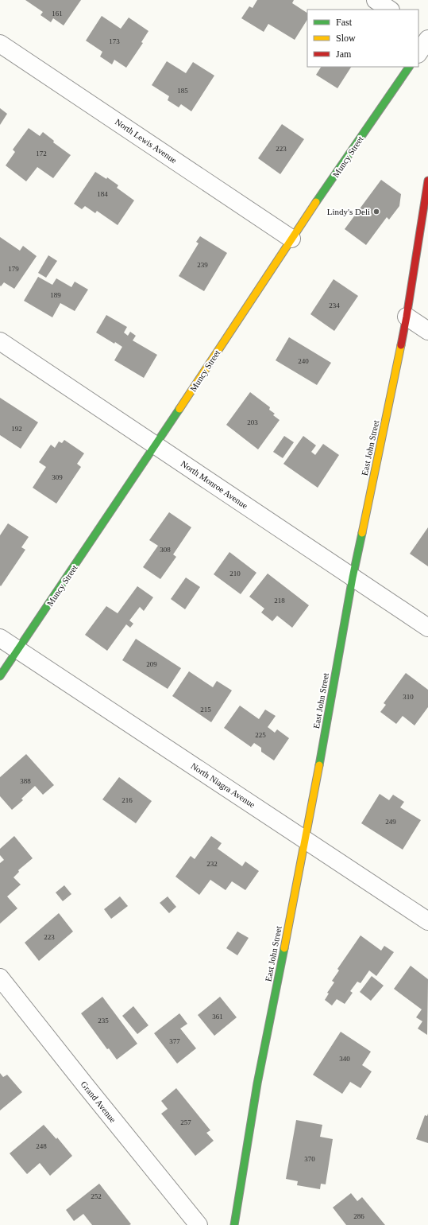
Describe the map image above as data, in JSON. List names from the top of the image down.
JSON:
{
  "streets": {
    "street": [
      "North Lewis Avenue",
      "Muncy Street",
      "East John Street",
      "North Monroe Avenue",
      "North Niagra Avenue",
      "Grand Avenue"
    ]
  },
  "crossings": [
    ["North Lewis Avenue", "Muncy Street"],
    ["Muncy Street", "North Monroe Avenue"],
    ["Muncy Street", "North Niagra Avenue"],
    ["East John Street", "North Monroe Avenue"],
    ["East John Street", "North Niagra Avenue"]
  ],
  "places": ["Lindy's Deli"],
  "house_numbers": [
    "161",
    "173",
    "185",
    "223",
    "172",
    "184",
    "239",
    "179",
    "189",
    "234",
    "240",
    "203",
    "192",
    "309",
    "308",
    "210",
    "218",
    "209",
    "310",
    "215",
    "225",
    "388",
    "216",
    "249",
    "232",
    "223",
    "361",
    "235",
    "377",
    "340",
    "257",
    "248",
    "370",
    "252",
    "286"
  ],
  "legend": ["Fast", "Slow", "Jam"]
}
